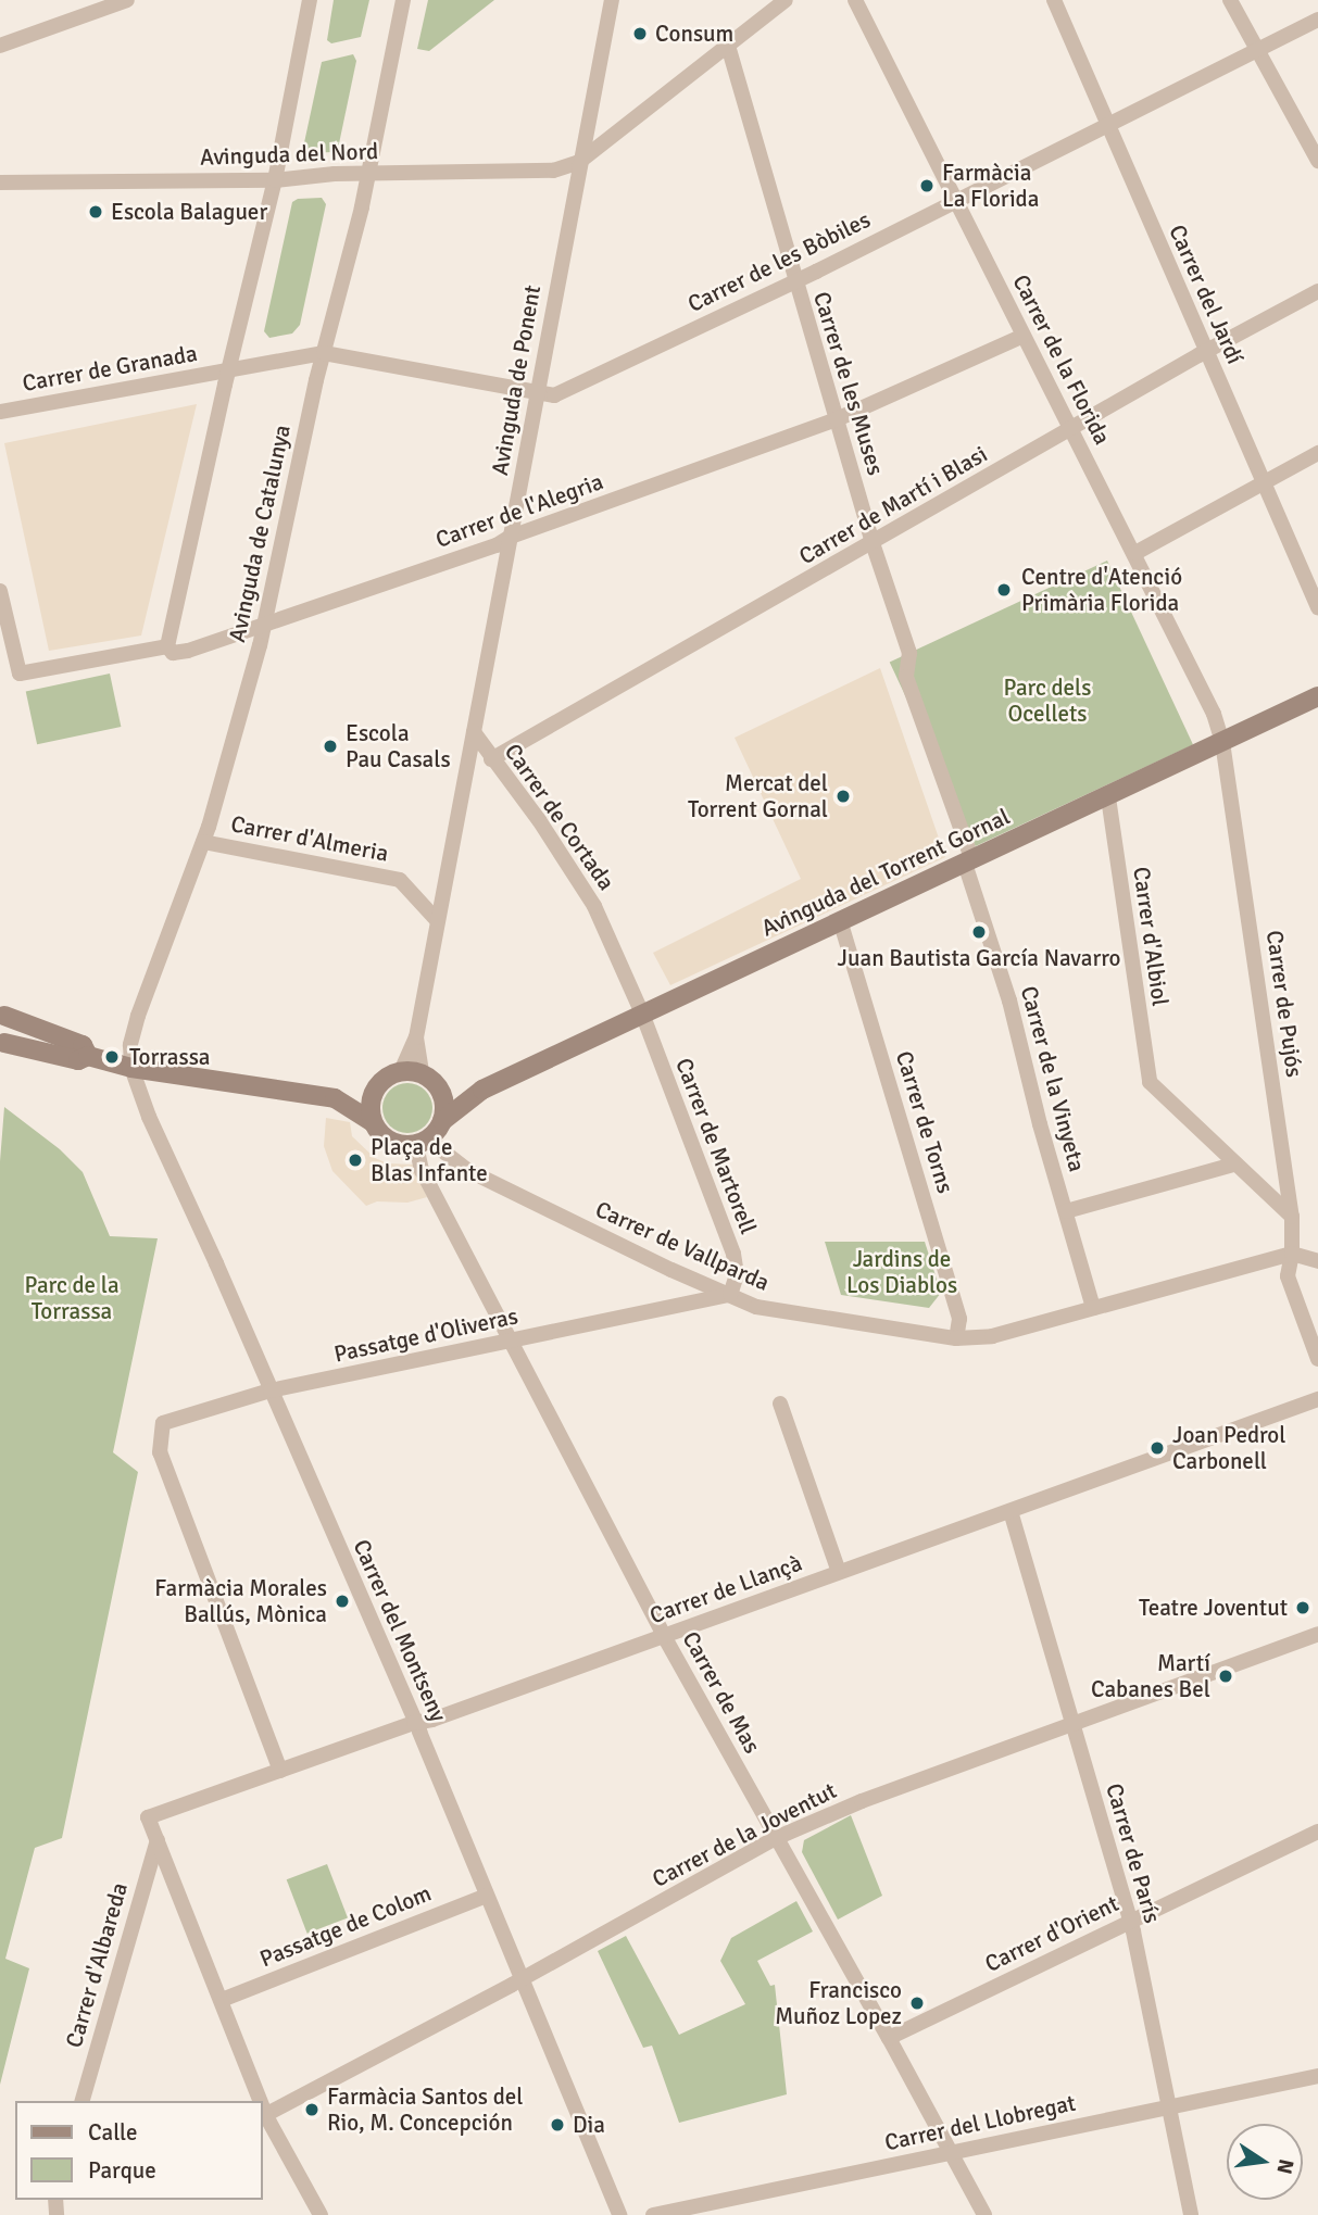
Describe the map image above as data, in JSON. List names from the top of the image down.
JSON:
{
  "streets": {
    "street": [
      "Avinguda del Nord",
      "Carrer de les Bòbiles",
      "Carrer del Jardí",
      "Carrer de la Florida",
      "Carrer de Granada",
      "Avinguda de Ponent",
      "Carrer de les Muses",
      "Carrer de Martí i Blasi",
      "Carrer de l'Alegria",
      "Avinguda de Catalunya",
      "Carrer de Cortada",
      "Carrer d'Almeria",
      "Avinguda del Torrent Gornal",
      "Carrer d'Albiol",
      "Carrer de Pujós",
      "Carrer de la Vinyeta",
      "Carrer de Torns",
      "Carrer de Martorell",
      "Carrer de Vallparda",
      "Passatge d'Oliveras",
      "Carrer de Llançà",
      "Carrer del Montseny",
      "Carrer de Mas",
      "Carrer de la Joventut",
      "Carrer de París",
      "Passatge de Colom",
      "Carrer d'Orient",
      "Carrer d'Albareda",
      "Carrer del Llobregat"
    ]
  },
  "crossings": [
    ["Avinguda del Nord", "Avinguda de Ponent"],
    ["Avinguda del Nord", "Avinguda de Catalunya"],
    ["Carrer de les Bòbiles", "Carrer del Jardí"],
    ["Carrer de les Bòbiles", "Carrer de la Florida"],
    ["Carrer de les Bòbiles", "Carrer de Granada"],
    ["Carrer de les Bòbiles", "Avinguda de Ponent"],
    ["Carrer de les Bòbiles", "Carrer de les Muses"],
    ["Carrer de les Bòbiles", "Avinguda de Catalunya"],
    ["Carrer del Jardí", "Carrer de Martí i Blasi"],
    ["Carrer de la Florida", "Carrer de Martí i Blasi"],
    ["Carrer de la Florida", "Carrer de l'Alegria"],
    ["Carrer de la Florida", "Avinguda del Torrent Gornal"],
    ["Carrer de la Florida", "Carrer de Pujós"],
    ["Avinguda de Ponent", "Carrer de l'Alegria"],
    ["Avinguda de Ponent", "Carrer de Cortada"],
    ["Avinguda de Ponent", "Carrer d'Almeria"],
    ["Avinguda de Ponent", "Avinguda del Torrent Gornal"],
    ["Avinguda de Ponent", "Carrer de Vallparda"],
    ["Avinguda de Ponent", "Carrer de Mas"],
    ["Carrer de les Muses", "Carrer de Martí i Blasi"],
    ["Carrer de les Muses", "Carrer de l'Alegria"],
    ["Carrer de les Muses", "Avinguda del Torrent Gornal"],
    ["Carrer de les Muses", "Carrer de la Vinyeta"],
    ["Carrer de Martí i Blasi", "Carrer de Cortada"],
    ["Carrer de l'Alegria", "Avinguda de Catalunya"],
    ["Avinguda de Catalunya", "Carrer d'Almeria"],
    ["Avinguda de Catalunya", "Carrer del Montseny"],
    ["Carrer de Cortada", "Avinguda del Torrent Gornal"],
    ["Carrer de Cortada", "Carrer de Martorell"],
    ["Avinguda del Torrent Gornal", "Carrer d'Albiol"],
    ["Avinguda del Torrent Gornal", "Carrer de Pujós"],
    ["Avinguda del Torrent Gornal", "Carrer de la Vinyeta"],
    ["Avinguda del Torrent Gornal", "Carrer de Torns"],
    ["Avinguda del Torrent Gornal", "Carrer de Martorell"],
    ["Avinguda del Torrent Gornal", "Carrer de Vallparda"],
    ["Avinguda del Torrent Gornal", "Carrer de Mas"],
    ["Carrer de Pujós", "Carrer de Vallparda"],
    ["Carrer de la Vinyeta", "Carrer de Vallparda"],
    ["Carrer de Torns", "Carrer de Vallparda"],
    ["Carrer de Martorell", "Carrer de Vallparda"],
    ["Carrer de Martorell", "Passatge d'Oliveras"],
    ["Carrer de Vallparda", "Passatge d'Oliveras"],
    ["Carrer de Vallparda", "Carrer de Mas"],
    ["Passatge d'Oliveras", "Carrer de Llançà"],
    ["Passatge d'Oliveras", "Carrer del Montseny"],
    ["Passatge d'Oliveras", "Carrer de Mas"],
    ["Carrer de Llançà", "Carrer del Montseny"],
    ["Carrer de Llançà", "Carrer de Mas"],
    ["Carrer de Llançà", "Carrer de París"],
    ["Carrer de Llançà", "Carrer d'Albareda"],
    ["Carrer del Montseny", "Carrer de la Joventut"],
    ["Carrer del Montseny", "Passatge de Colom"],
    ["Carrer de Mas", "Carrer de la Joventut"],
    ["Carrer de Mas", "Carrer d'Orient"],
    ["Carrer de Mas", "Carrer del Llobregat"],
    ["Carrer de la Joventut", "Carrer de París"],
    ["Carrer de París", "Carrer d'Orient"],
    ["Carrer de París", "Carrer del Llobregat"]
  ],
  "parks": ["Parc dels Ocellets", "Jardins de Los Diablos", "Parc de la Torrassa"],
  "places": [
    "Consum",
    "Farmàcia La Florida",
    "Escola Balaguer",
    "Centre d'Atenció Primària Florida",
    "Escola Pau Casals",
    "Mercat del Torrent Gornal",
    "Juan Bautista García Navarro",
    "Torrassa",
    "Plaça de Blas Infante",
    "Joan Pedrol Carbonell",
    "Farmàcia Morales Ballús, Mònica",
    "Teatre Joventut",
    "Martí Cabanes Bel",
    "Francisco Muñoz Lopez",
    "Farmàcia Santos del Rio, M. Concepción",
    "Dia"
  ],
  "legend": ["Calle", "Parque"],
  "north": "right"
}
